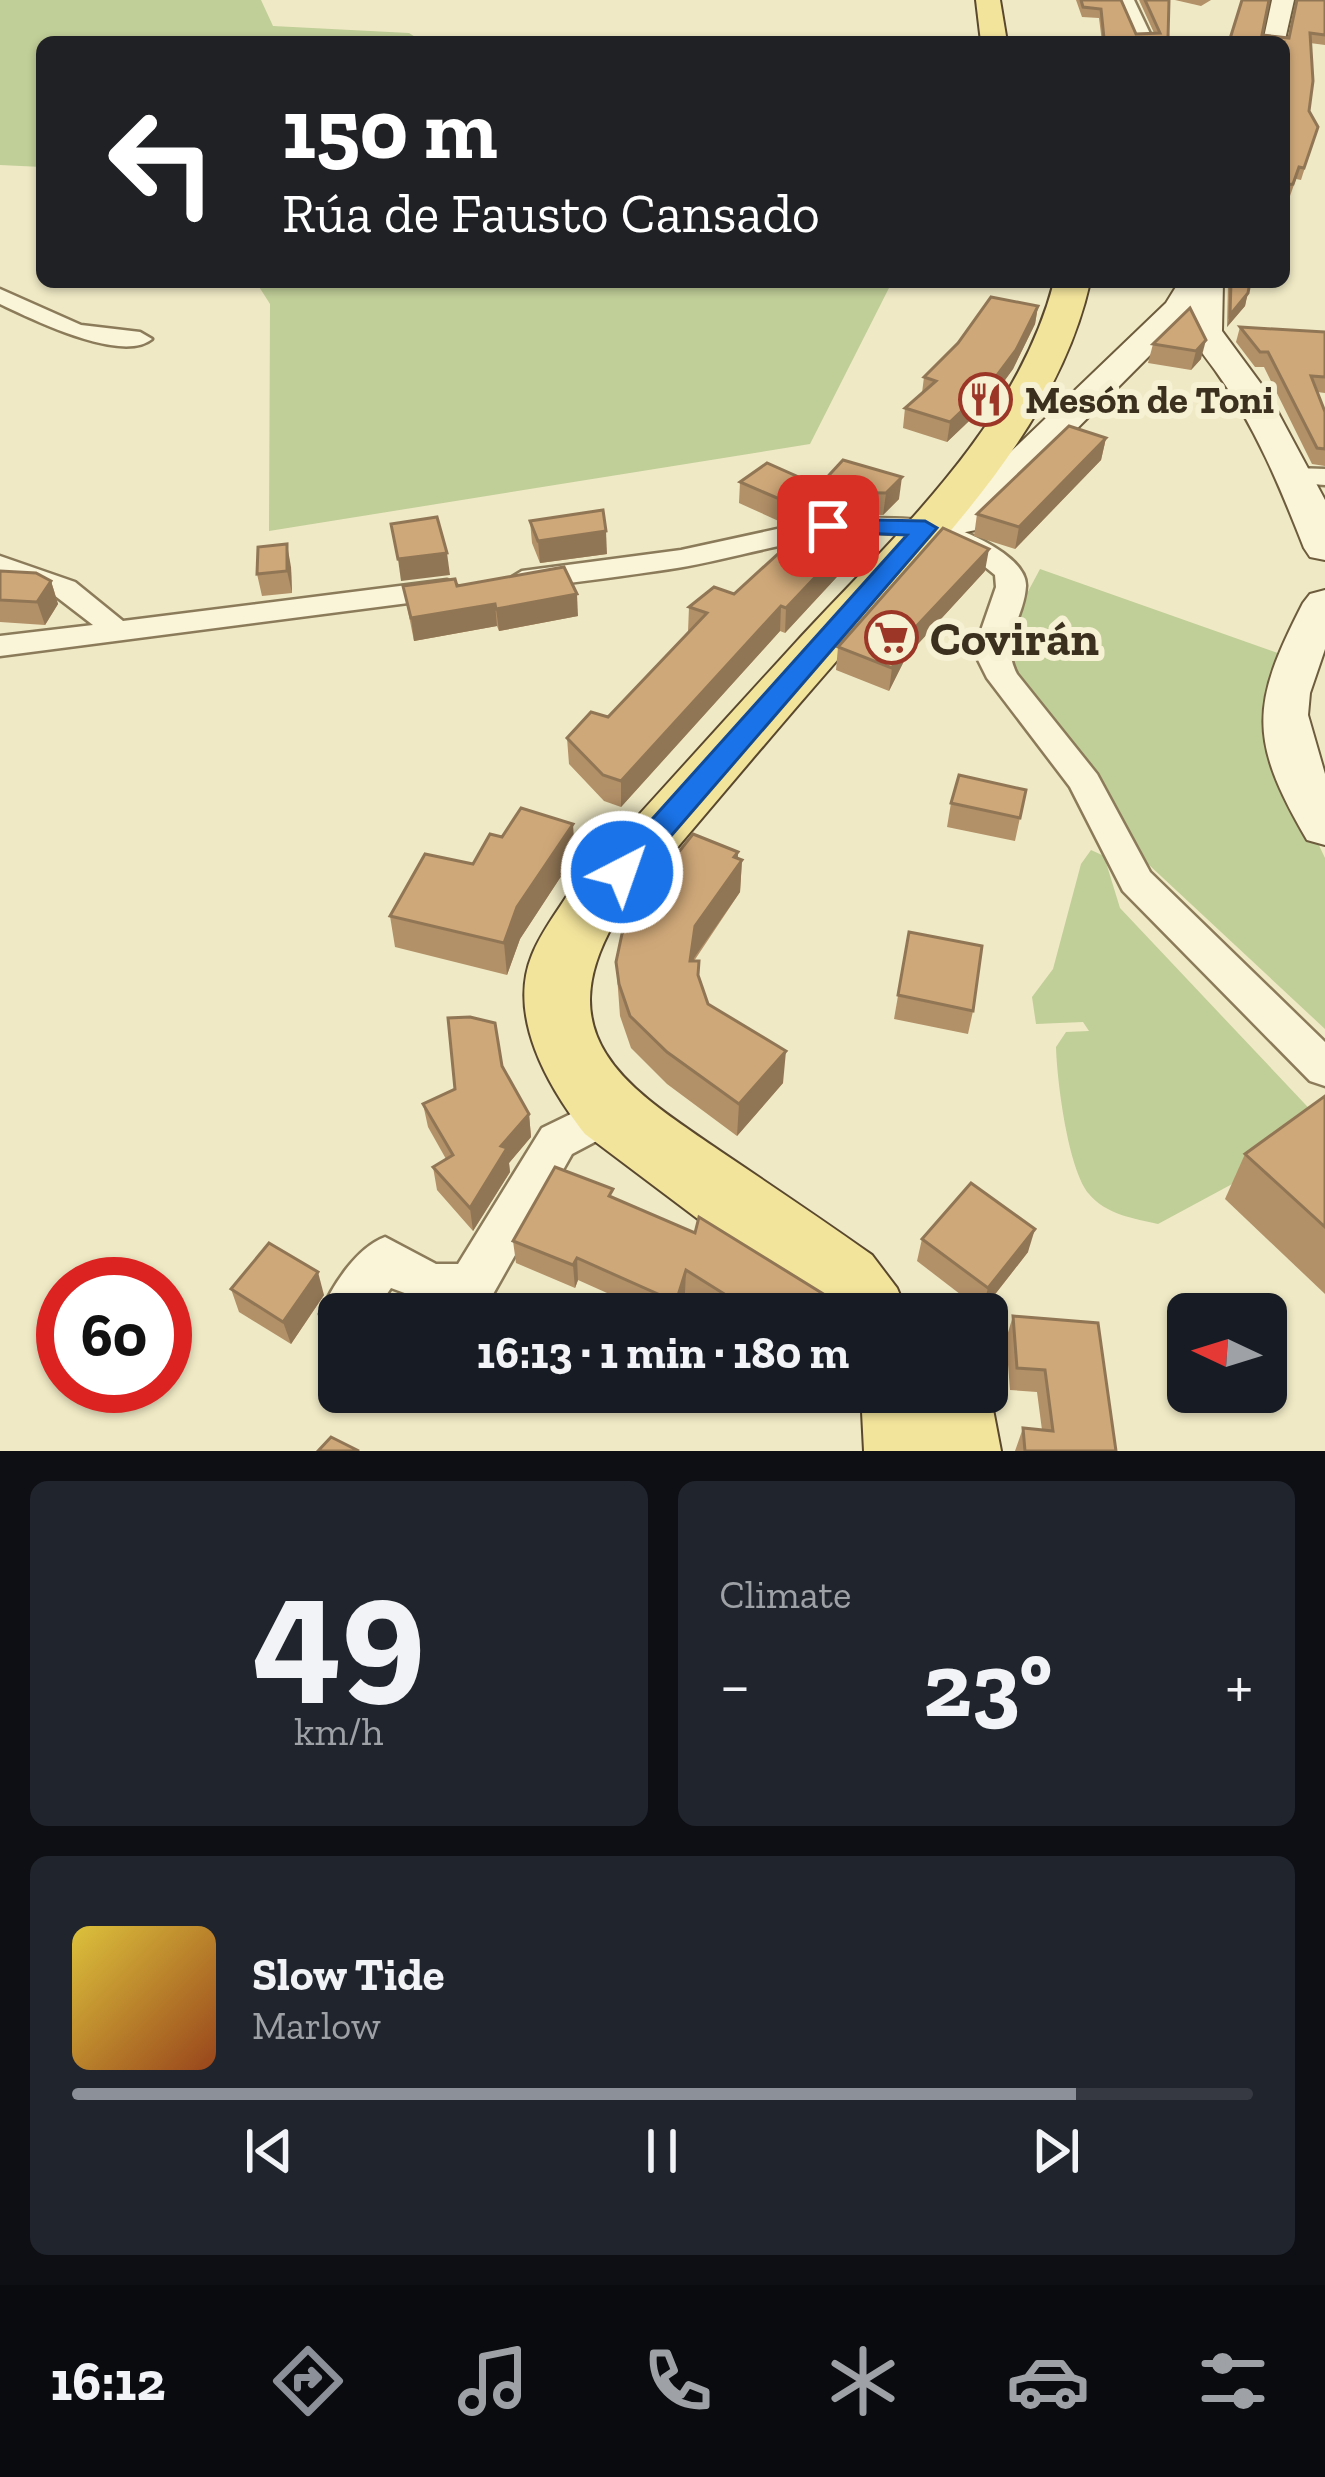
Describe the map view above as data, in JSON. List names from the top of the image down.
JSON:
{
  "places": {
    "restaurant": ["Mesón de Toni"],
    "supermarket": ["Covirán"]
  },
  "north": "left",
  "page": {
    "turn": ["150 m", "Rúa de Fausto Cansado"],
    "limit": "60",
    "trip": "16:13 · 1 min · 180 m",
    "tile": [
      ["49", "km/h"],
      "Climate"
    ],
    "heat": ["−", "23°", "+"],
    "song": ["Slow Tide", "Marlow"],
    "tabs": "16:12"
  }
}
